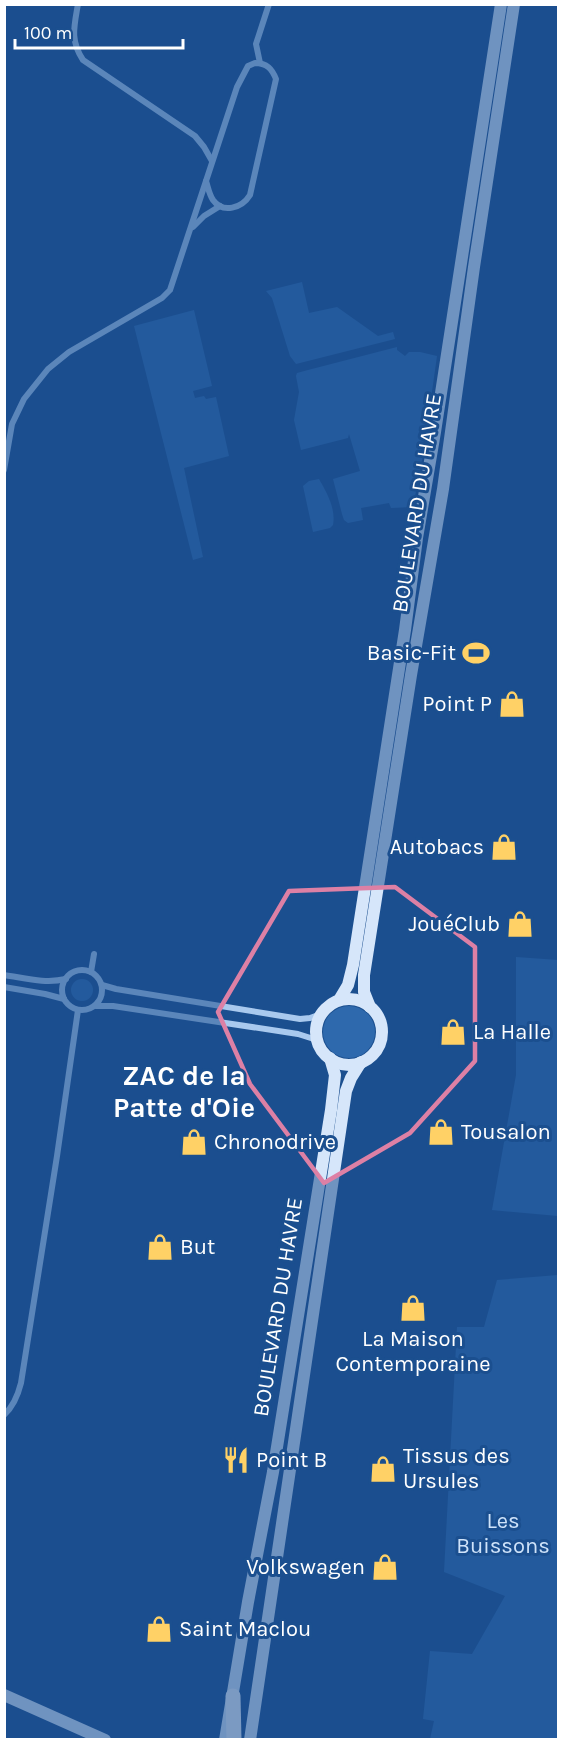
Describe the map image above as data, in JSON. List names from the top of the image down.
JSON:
{
  "streets": {
    "main road": ["BOULEVARD DU HAVRE"]
  },
  "districts": ["ZAC de la Patte d'Oie"],
  "parks": ["Les Buissons"],
  "places": {
    "sports": ["Basic-Fit"],
    "shop": [
      "Point P",
      "Autobacs",
      "JouéClub",
      "La Halle",
      "Tousalon",
      "Chronodrive",
      "But",
      "La Maison Contemporaine",
      "Tissus des Ursules",
      "Volkswagen",
      "Saint Maclou"
    ],
    "restaurant": ["Point B"]
  },
  "scale_bar": "100 m"
}
